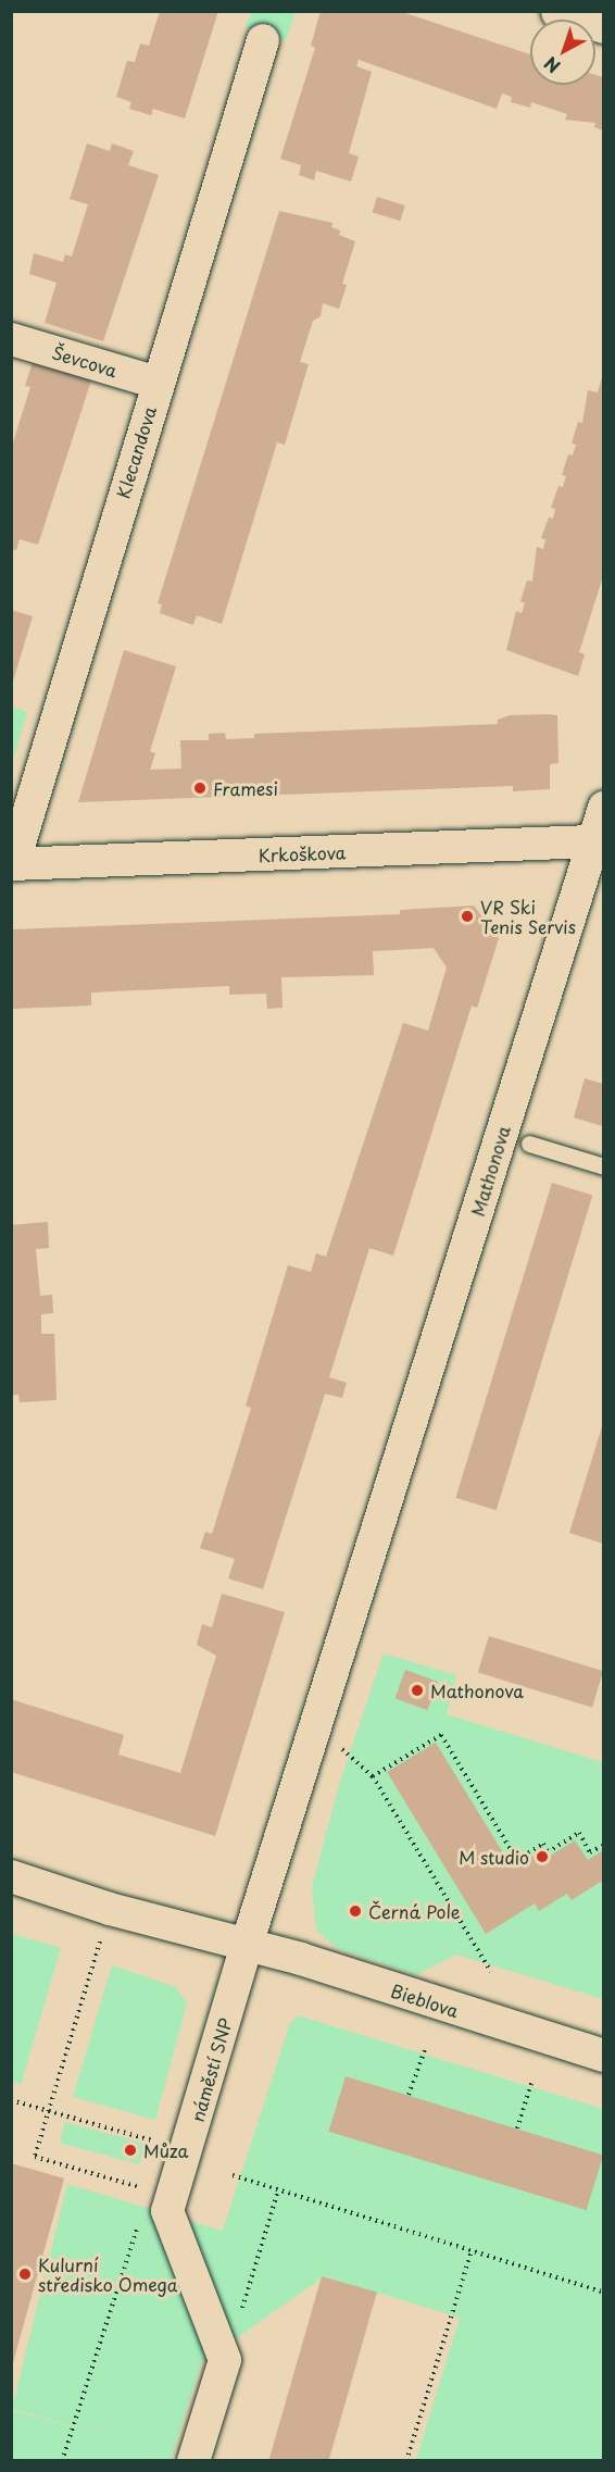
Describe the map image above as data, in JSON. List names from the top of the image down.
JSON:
{
  "streets": {
    "street": [
      "Ševcova",
      "Klecandova",
      "Krkoškova",
      "Mathonova",
      "Bieblova",
      "náměstí SNP"
    ]
  },
  "crossings": [
    ["Ševcova", "Klecandova"],
    ["Klecandova", "Krkoškova"],
    ["Krkoškova", "Mathonova"],
    ["Mathonova", "Bieblova"],
    ["Mathonova", "náměstí SNP"],
    ["Bieblova", "náměstí SNP"]
  ],
  "places": [
    "Framesi",
    "VR Ski Tenis Servis",
    "Mathonova",
    "M studio",
    "Černá Pole",
    "Můza",
    "Kulurní středisko Omega"
  ],
  "north": "bottom left"
}
